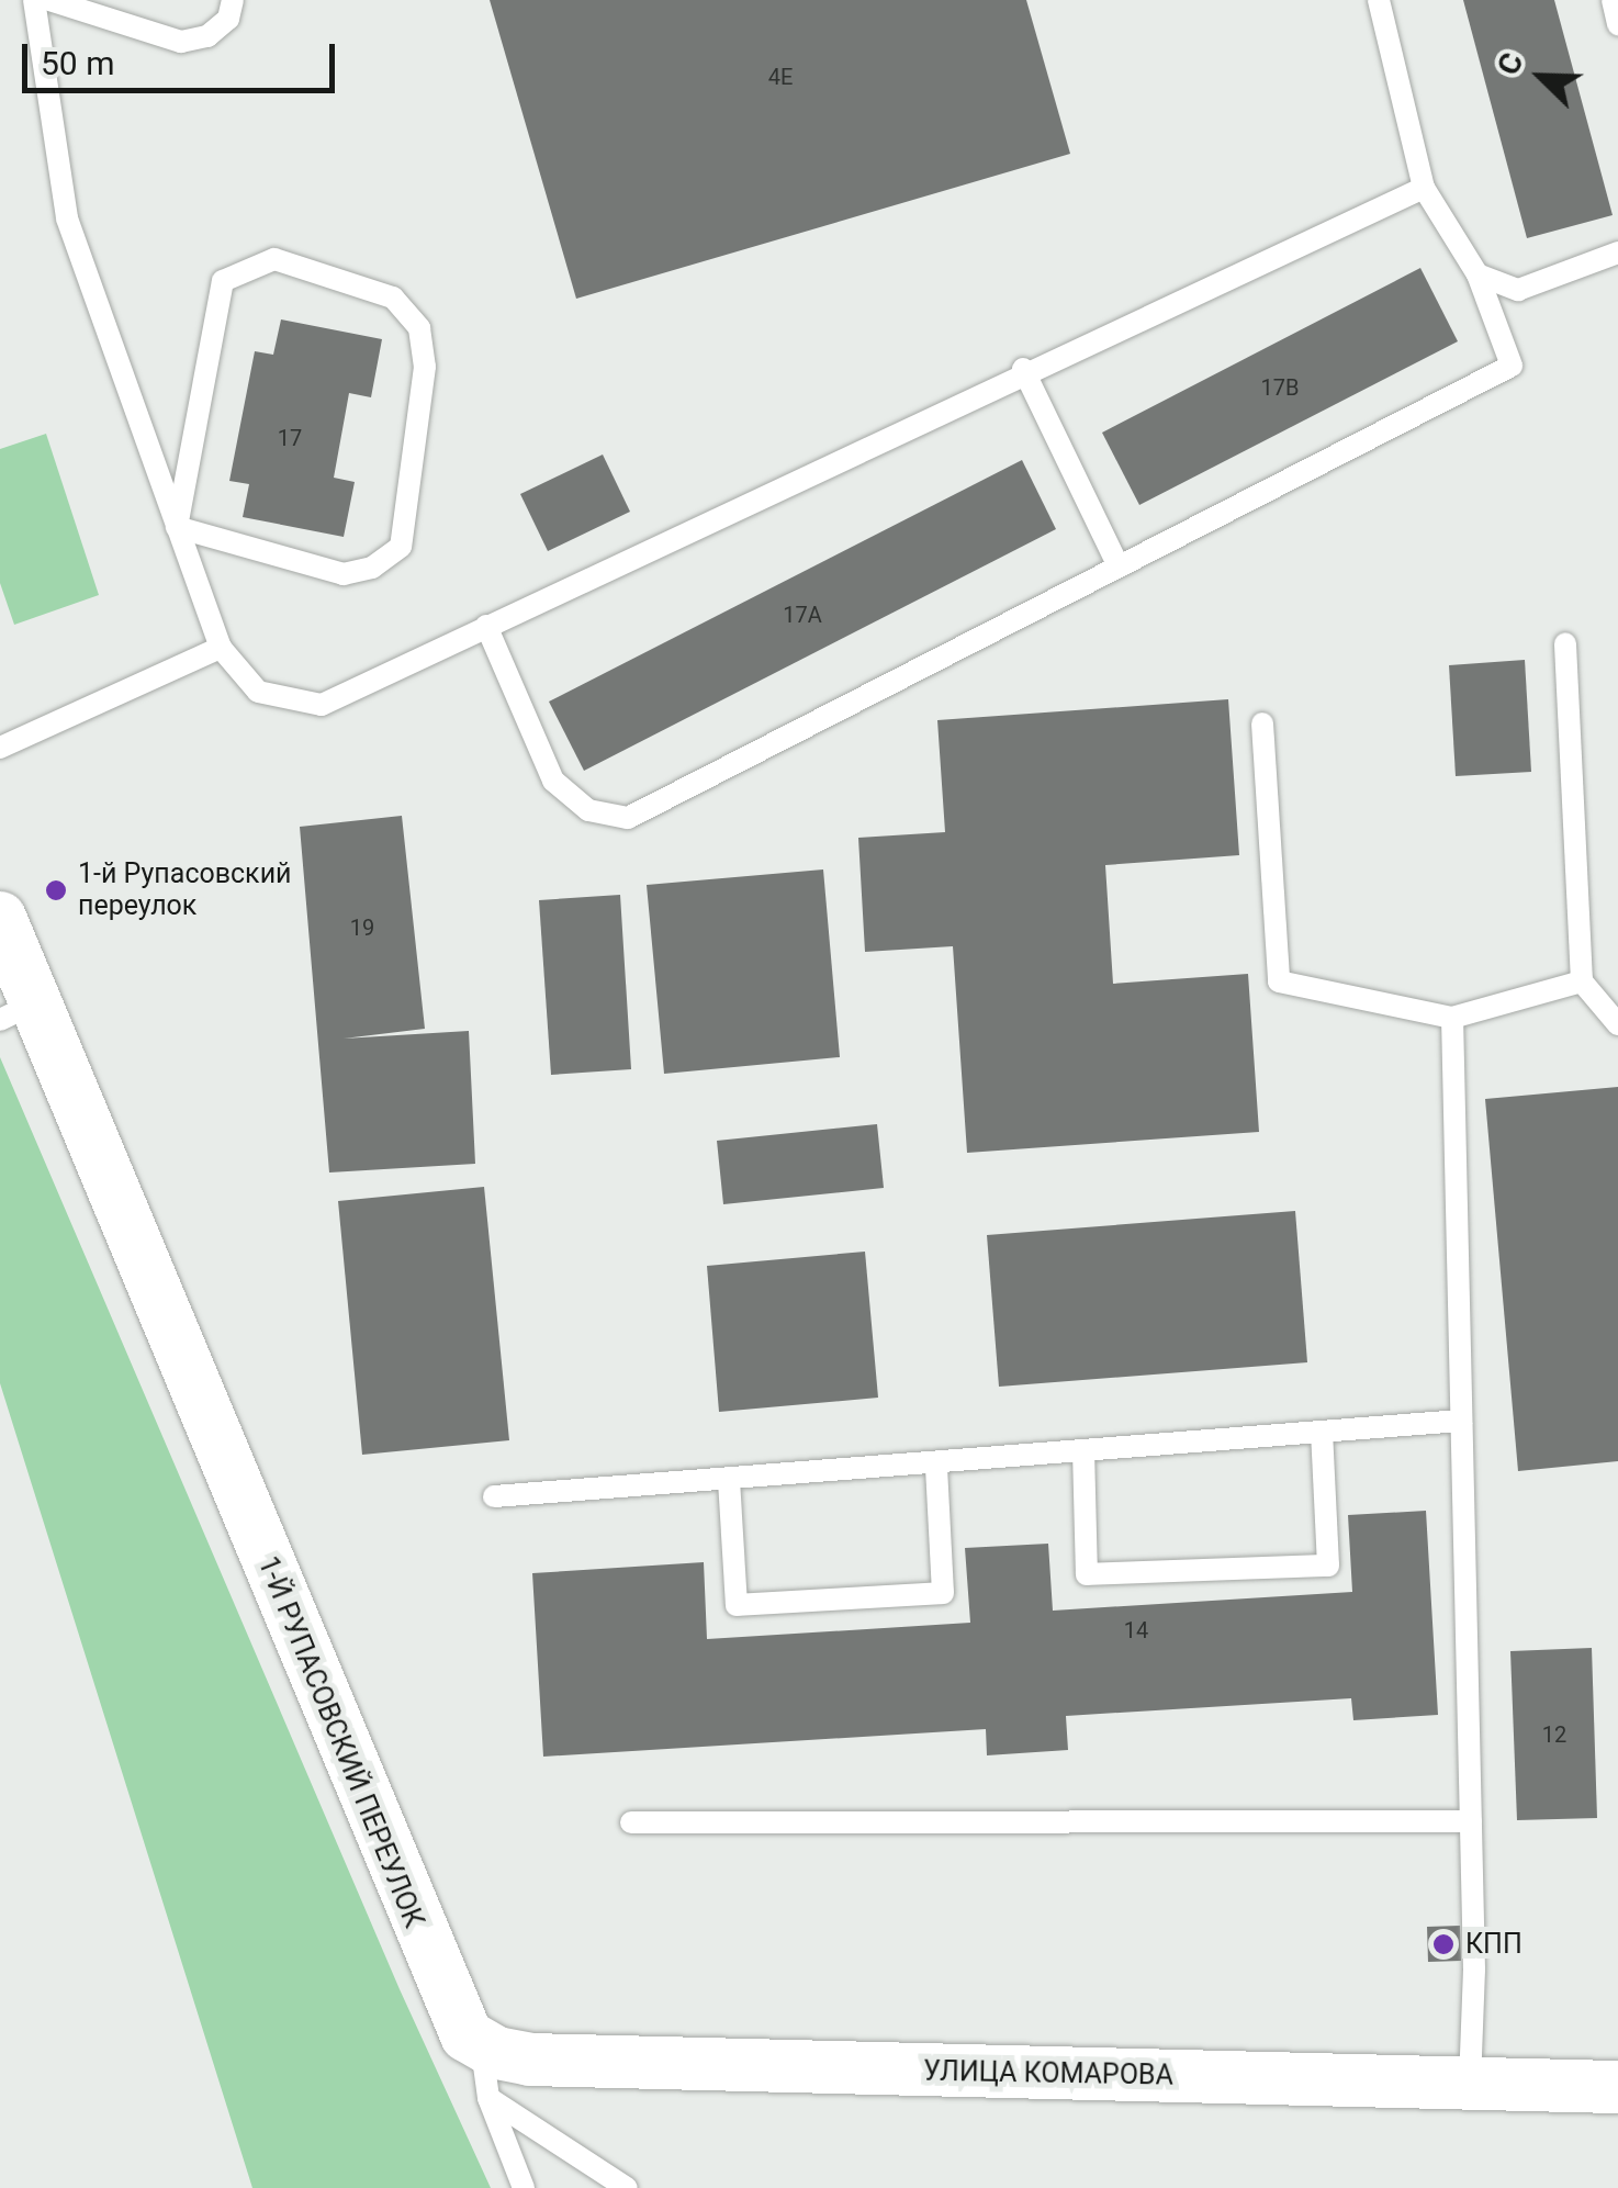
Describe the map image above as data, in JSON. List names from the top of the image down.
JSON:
{
  "streets": {
    "street": ["1-Й РУПАСОВСКИЙ ПЕРЕУЛОК", "УЛИЦА КОМАРОВА"]
  },
  "crossings": [
    ["1-Й РУПАСОВСКИЙ ПЕРЕУЛОК", "УЛИЦА КОМАРОВА"]
  ],
  "places": ["1-й Рупасовский переулок", "КПП"],
  "house_numbers": [
    "4Е",
    "17В",
    "17",
    "17А",
    "19",
    "14",
    "12"
  ],
  "scale_bar": "50 m",
  "north": "top left"
}
